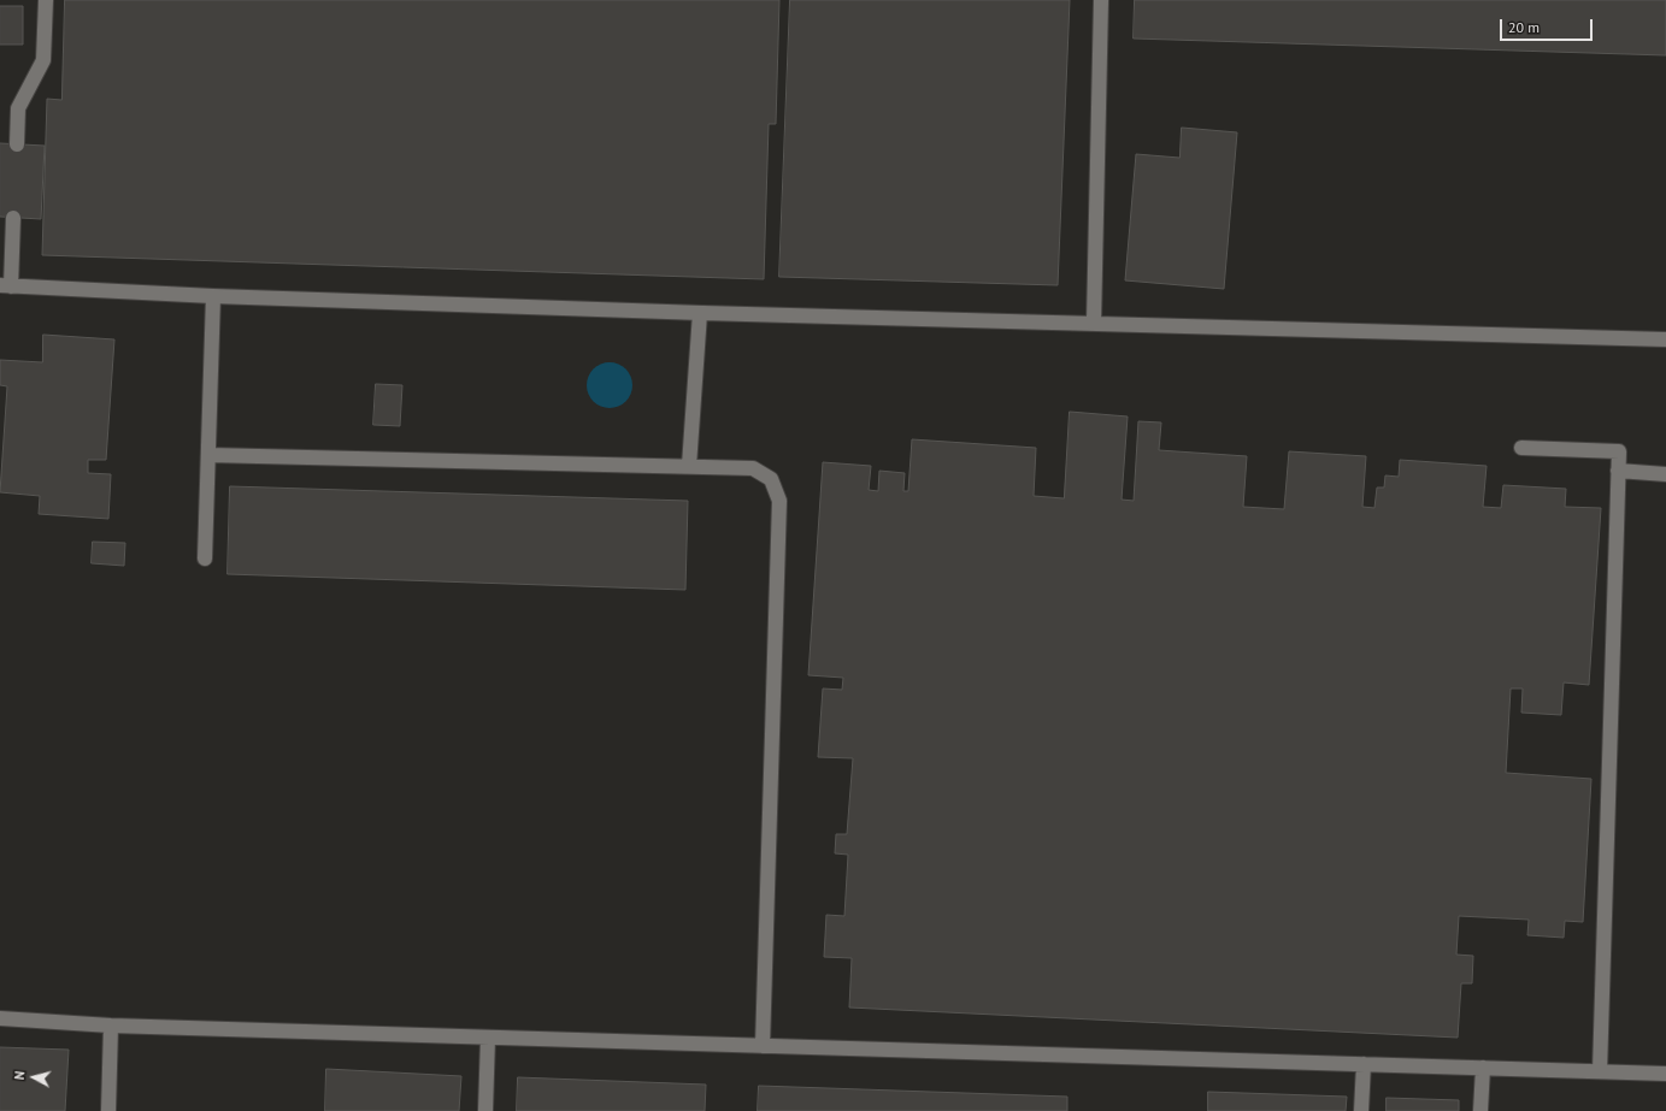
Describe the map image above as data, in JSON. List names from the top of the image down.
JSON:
{
  "scale_bar": "20 m",
  "north": "left"
}
